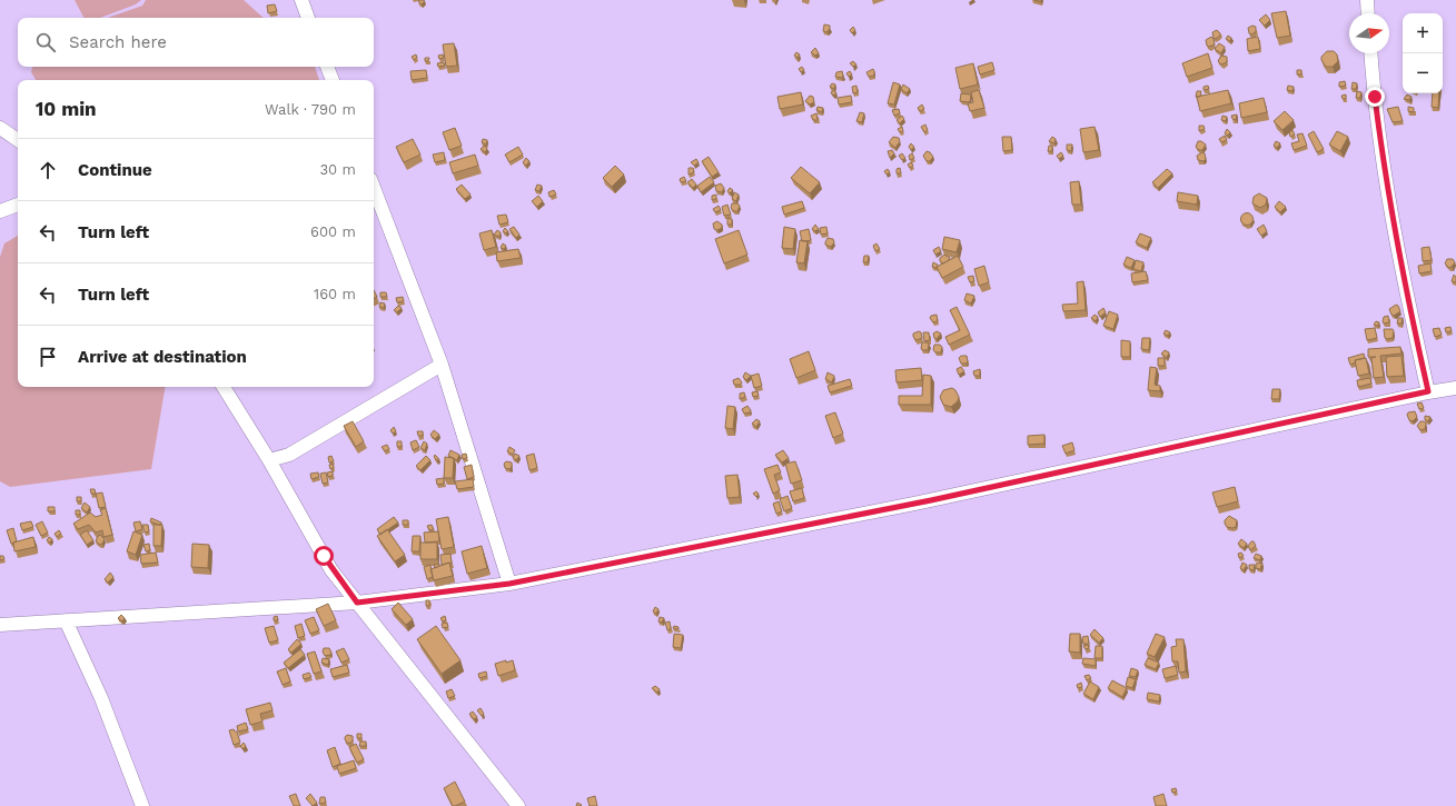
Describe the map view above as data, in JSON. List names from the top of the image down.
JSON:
{
  "north": "right",
  "page": {
    "map_buttons": ["+", "−"],
    "search": "Search here",
    "heading": ["10 min", "Walk · 790 m"],
    "list": [
      ["Continue", "30 m"],
      ["Turn left", "600 m"],
      ["Turn left", "160 m"],
      "Arrive at destination"
    ]
  }
}
